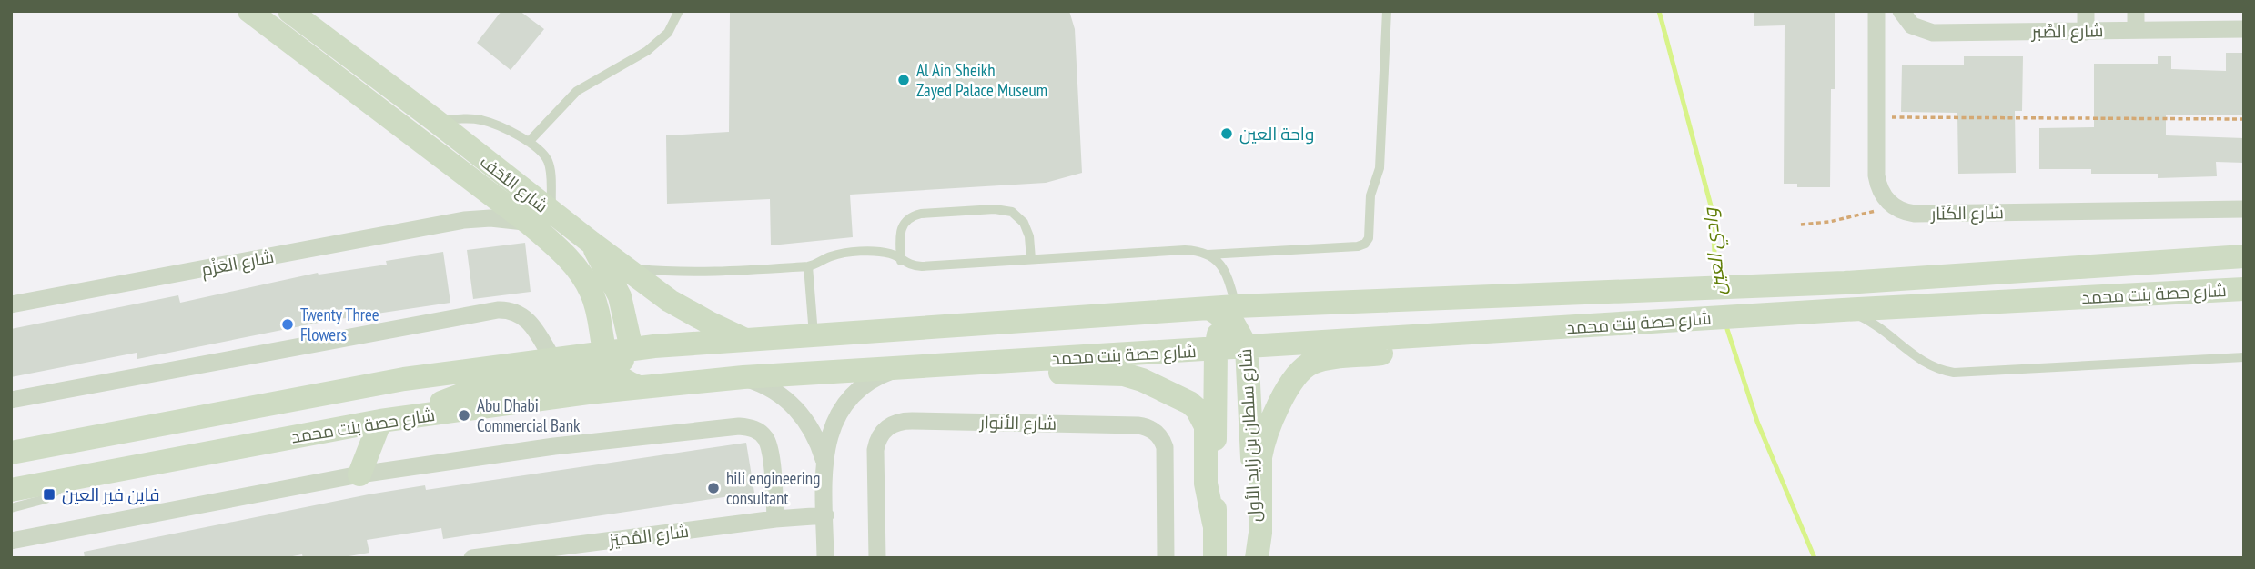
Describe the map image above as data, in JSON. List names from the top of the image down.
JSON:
{
  "streets": {
    "main road": ["شارع التُّحَف", "شارع حصة بنت محمد", "شارع سلطان بن زايد الأول"],
    "street": [
      "شارع الصَّبر",
      "شارع الكَنَار",
      "شارع العَزْم",
      "شارع الأنوار",
      "شارع المُمَيَز"
    ]
  },
  "crossings": [
    ["شارع التُّحَف", "شارع العَزْم"],
    ["شارع التُّحَف", "شارع حصة بنت محمد"],
    ["شارع حصة بنت محمد", "شارع سلطان بن زايد الأول"]
  ],
  "water": ["وادي العين"],
  "places": {
    "other": [
      "Al Ain Sheikh Zayed Palace Museum",
      "واحة العين",
      "Twenty Three Flowers",
      "Abu Dhabi Commercial Bank",
      "hili engineering consultant"
    ],
    "transit": ["فاين فير العين"]
  }
}
